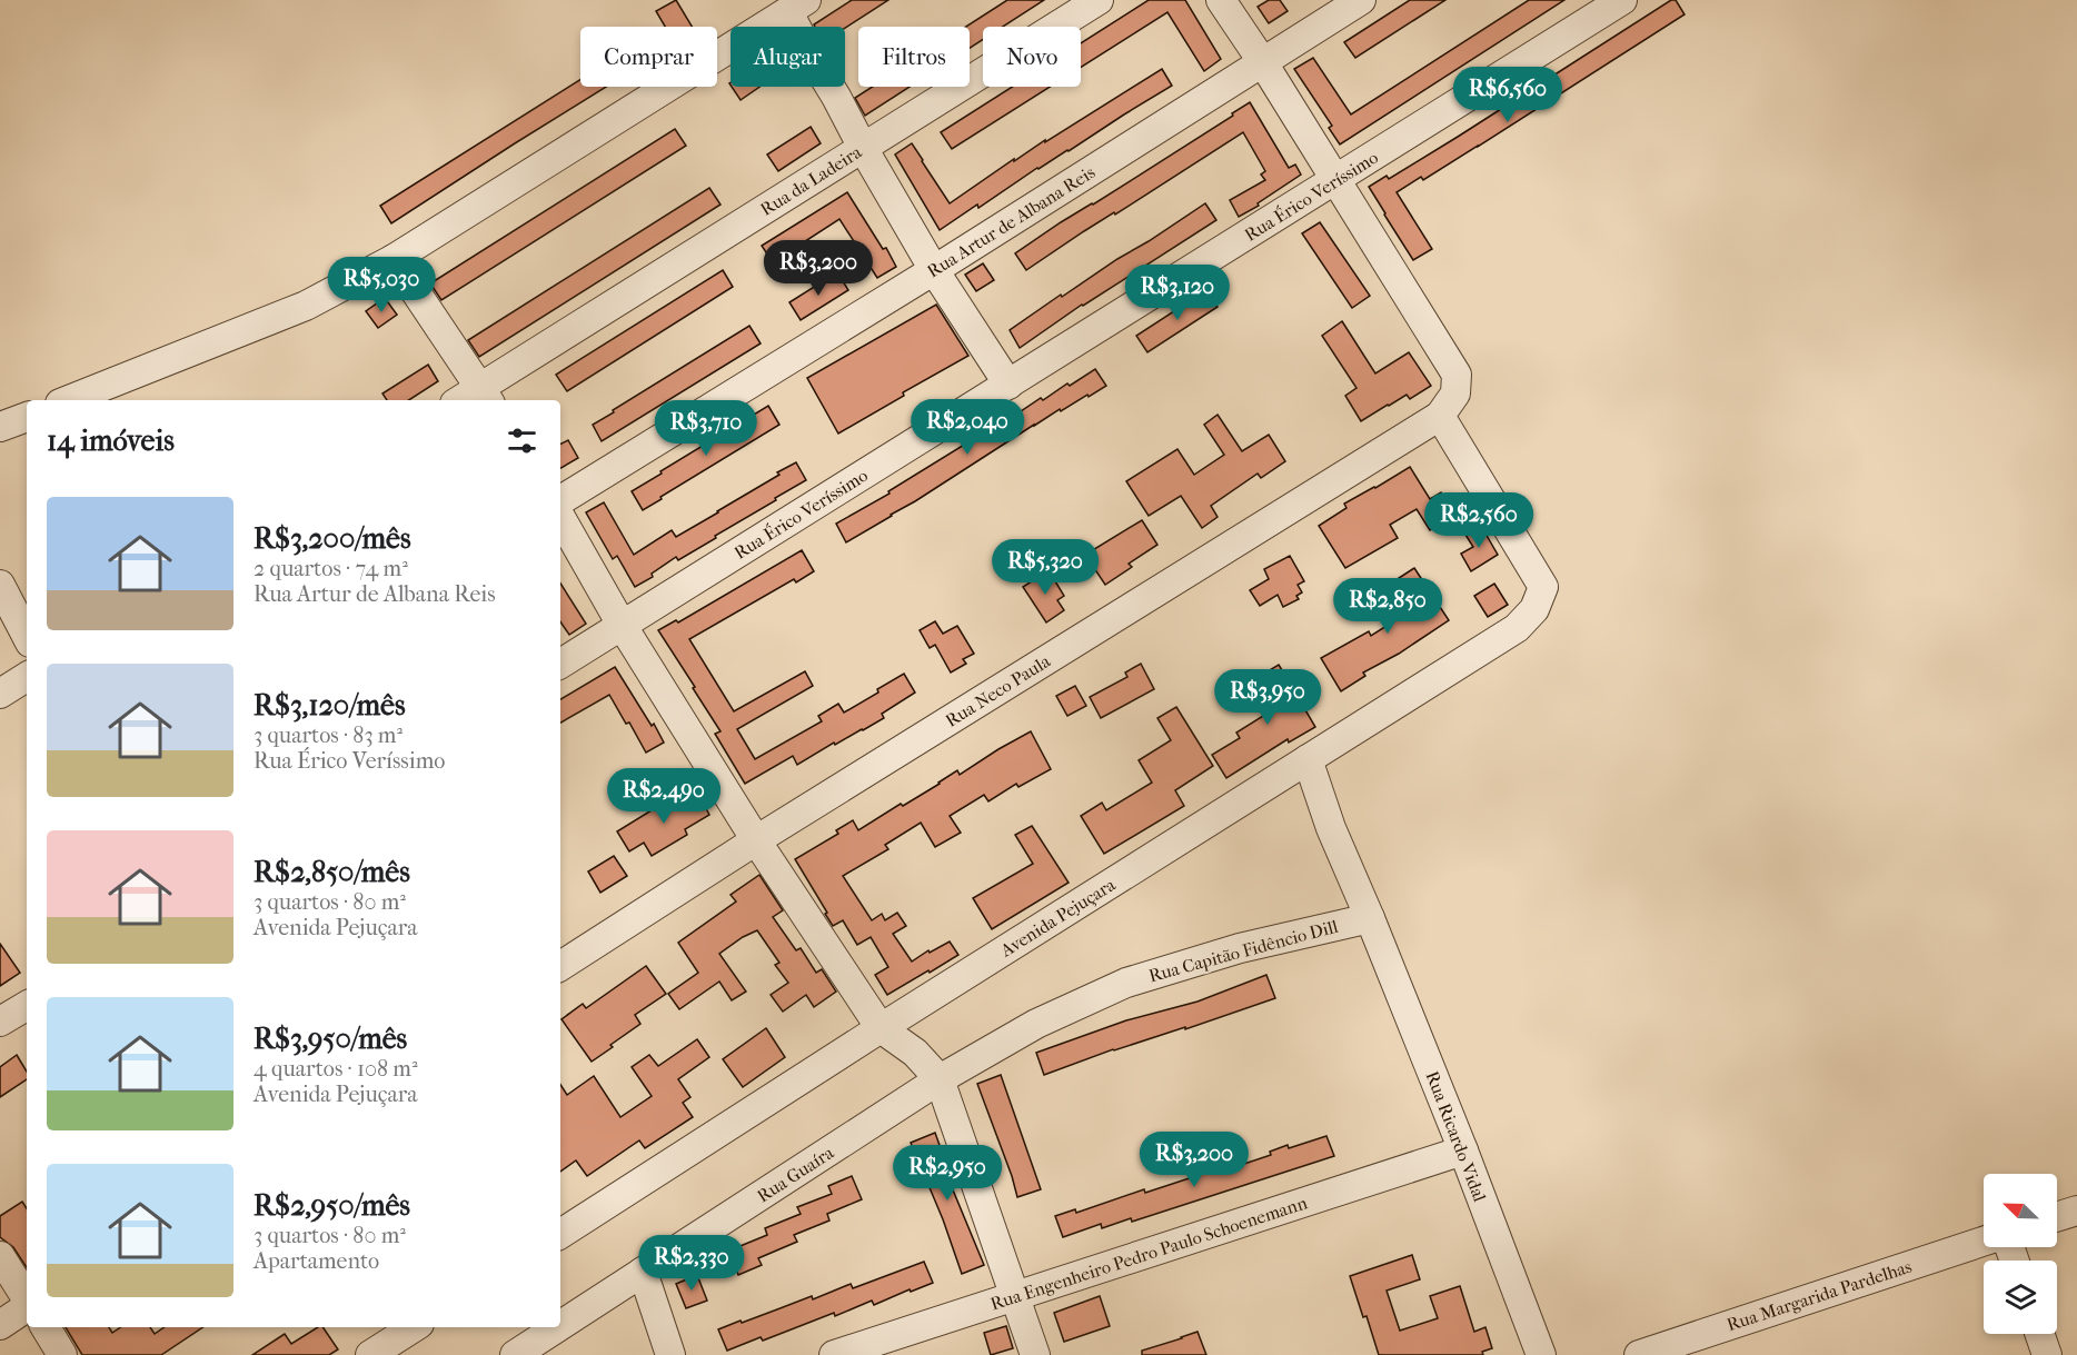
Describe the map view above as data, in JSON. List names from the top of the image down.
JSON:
{
  "streets": {
    "street": [
      "Rua da Ladeira",
      "Rua Érico Veríssimo",
      "Rua Artur de Albana Reis",
      "Rua Neco Paula",
      "Avenida Pejuçara",
      "Rua Capitão Fidêncio Dill",
      "Rua Ricardo Vidal",
      "Rua Guaíra",
      "Rua Engenheiro Pedro Paulo Schoenemann",
      "Rua Margarida Pardelhas"
    ]
  },
  "crossings": [
    ["Rua Neco Paula", "Avenida Pejuçara"],
    ["Avenida Pejuçara", "Rua Ricardo Vidal"],
    ["Rua Capitão Fidêncio Dill", "Rua Ricardo Vidal"],
    ["Rua Capitão Fidêncio Dill", "Rua Guaíra"],
    ["Rua Ricardo Vidal", "Rua Engenheiro Pedro Paulo Schoenemann"]
  ],
  "north": "top left",
  "page": {
    "chip": [
      "Comprar",
      "Alugar",
      "Filtros",
      "Novo"
    ],
    "price": [
      "R$6,560",
      "R$3,200",
      "R$5,030",
      "R$3,120",
      "R$2,040",
      "R$3,710",
      "R$2,560",
      "R$5,320",
      "R$2,850",
      "R$3,950",
      "R$2,490",
      "R$3,200",
      "R$2,950",
      "R$2,330"
    ],
    "heading": "14 imóveis",
    "list": [
      {
        "name": "R$3,200/mês",
        "note": "2 quartos · 74 m² · Rua Artur de Albana Reis"
      },
      {
        "name": "R$3,120/mês",
        "note": "3 quartos · 83 m² · Rua Érico Veríssimo"
      },
      {
        "name": "R$2,850/mês",
        "note": "3 quartos · 80 m² · Avenida Pejuçara"
      },
      {
        "name": "R$3,950/mês",
        "note": "4 quartos · 108 m² · Avenida Pejuçara"
      },
      {
        "name": "R$2,950/mês",
        "note": "3 quartos · 80 m² · Apartamento"
      }
    ]
  }
}
